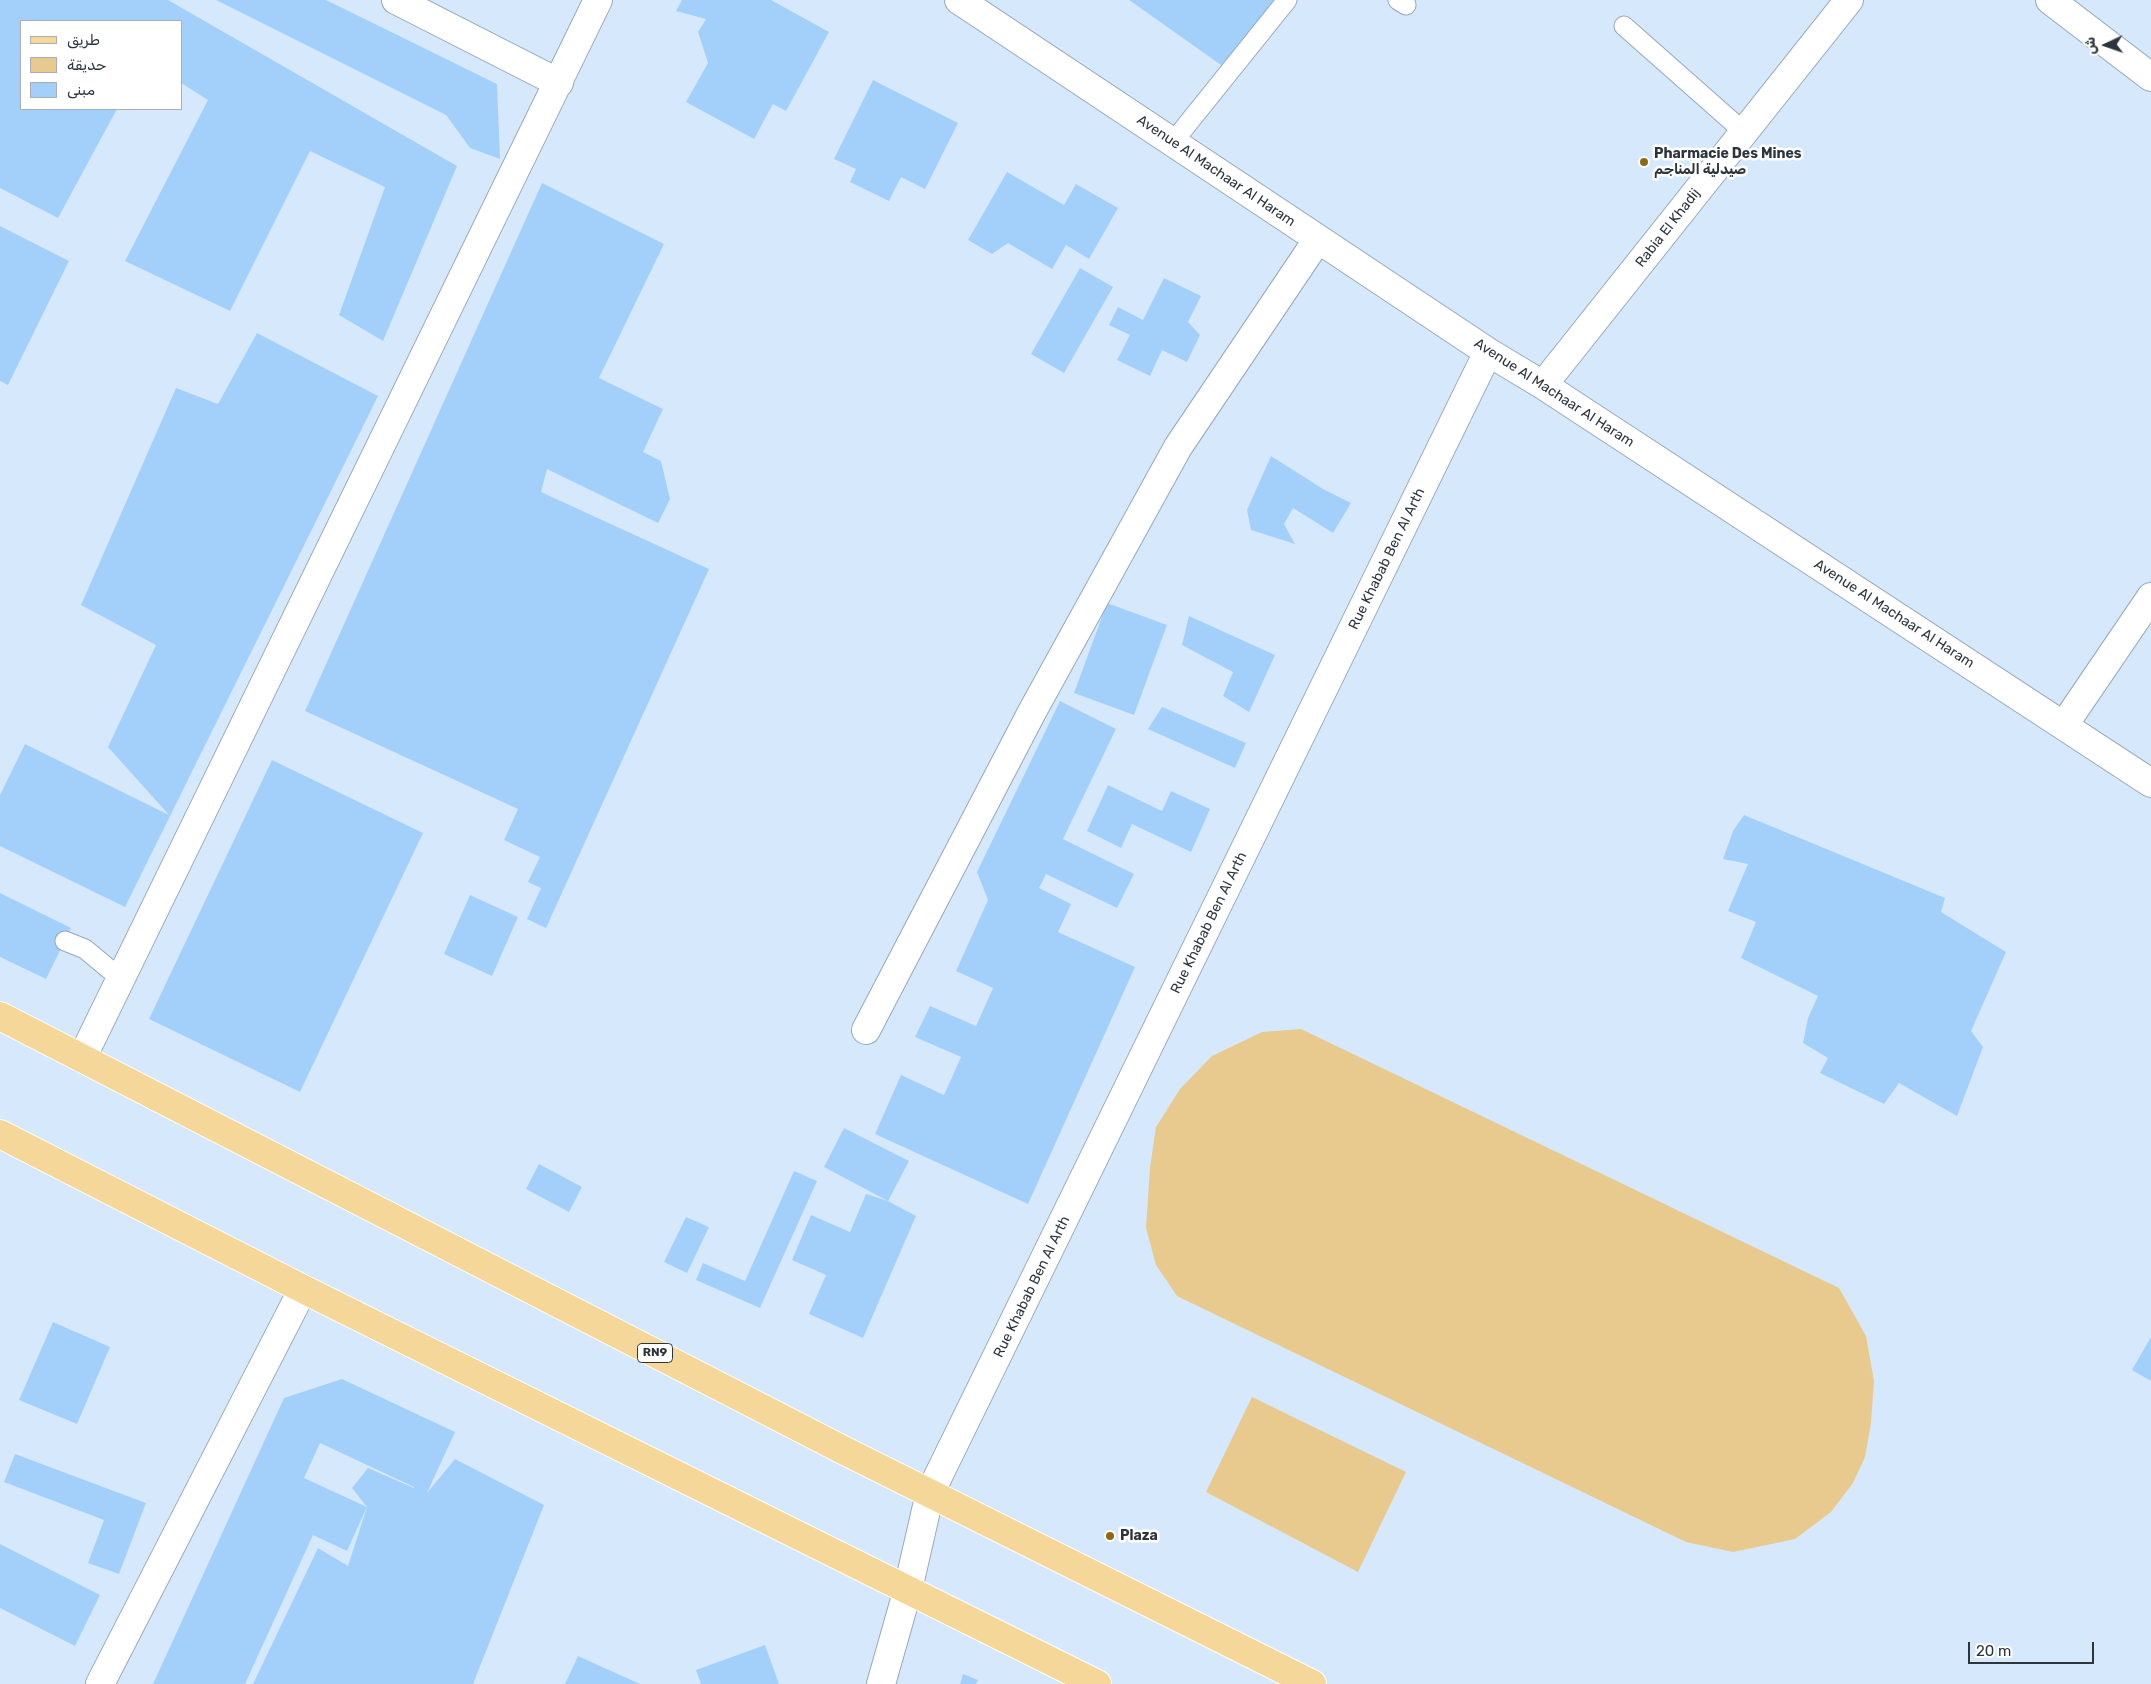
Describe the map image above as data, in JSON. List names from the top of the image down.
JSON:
{
  "streets": {
    "main road": ["RN9"],
    "street": ["Avenue Al Machaar Al Haram", "Rabia El Khadij", "Rue Khabab Ben Al Arth"]
  },
  "crossings": [
    ["Avenue Al Machaar Al Haram", "Rabia El Khadij"],
    ["Avenue Al Machaar Al Haram", "Rue Khabab Ben Al Arth"],
    ["Rue Khabab Ben Al Arth", "RN9"]
  ],
  "places": ["Pharmacie Des Mines صيدلية المناجم", "Plaza"],
  "legend": ["طريق", "حديقة", "مبنى"],
  "scale_bar": "20 m",
  "north": "left"
}
